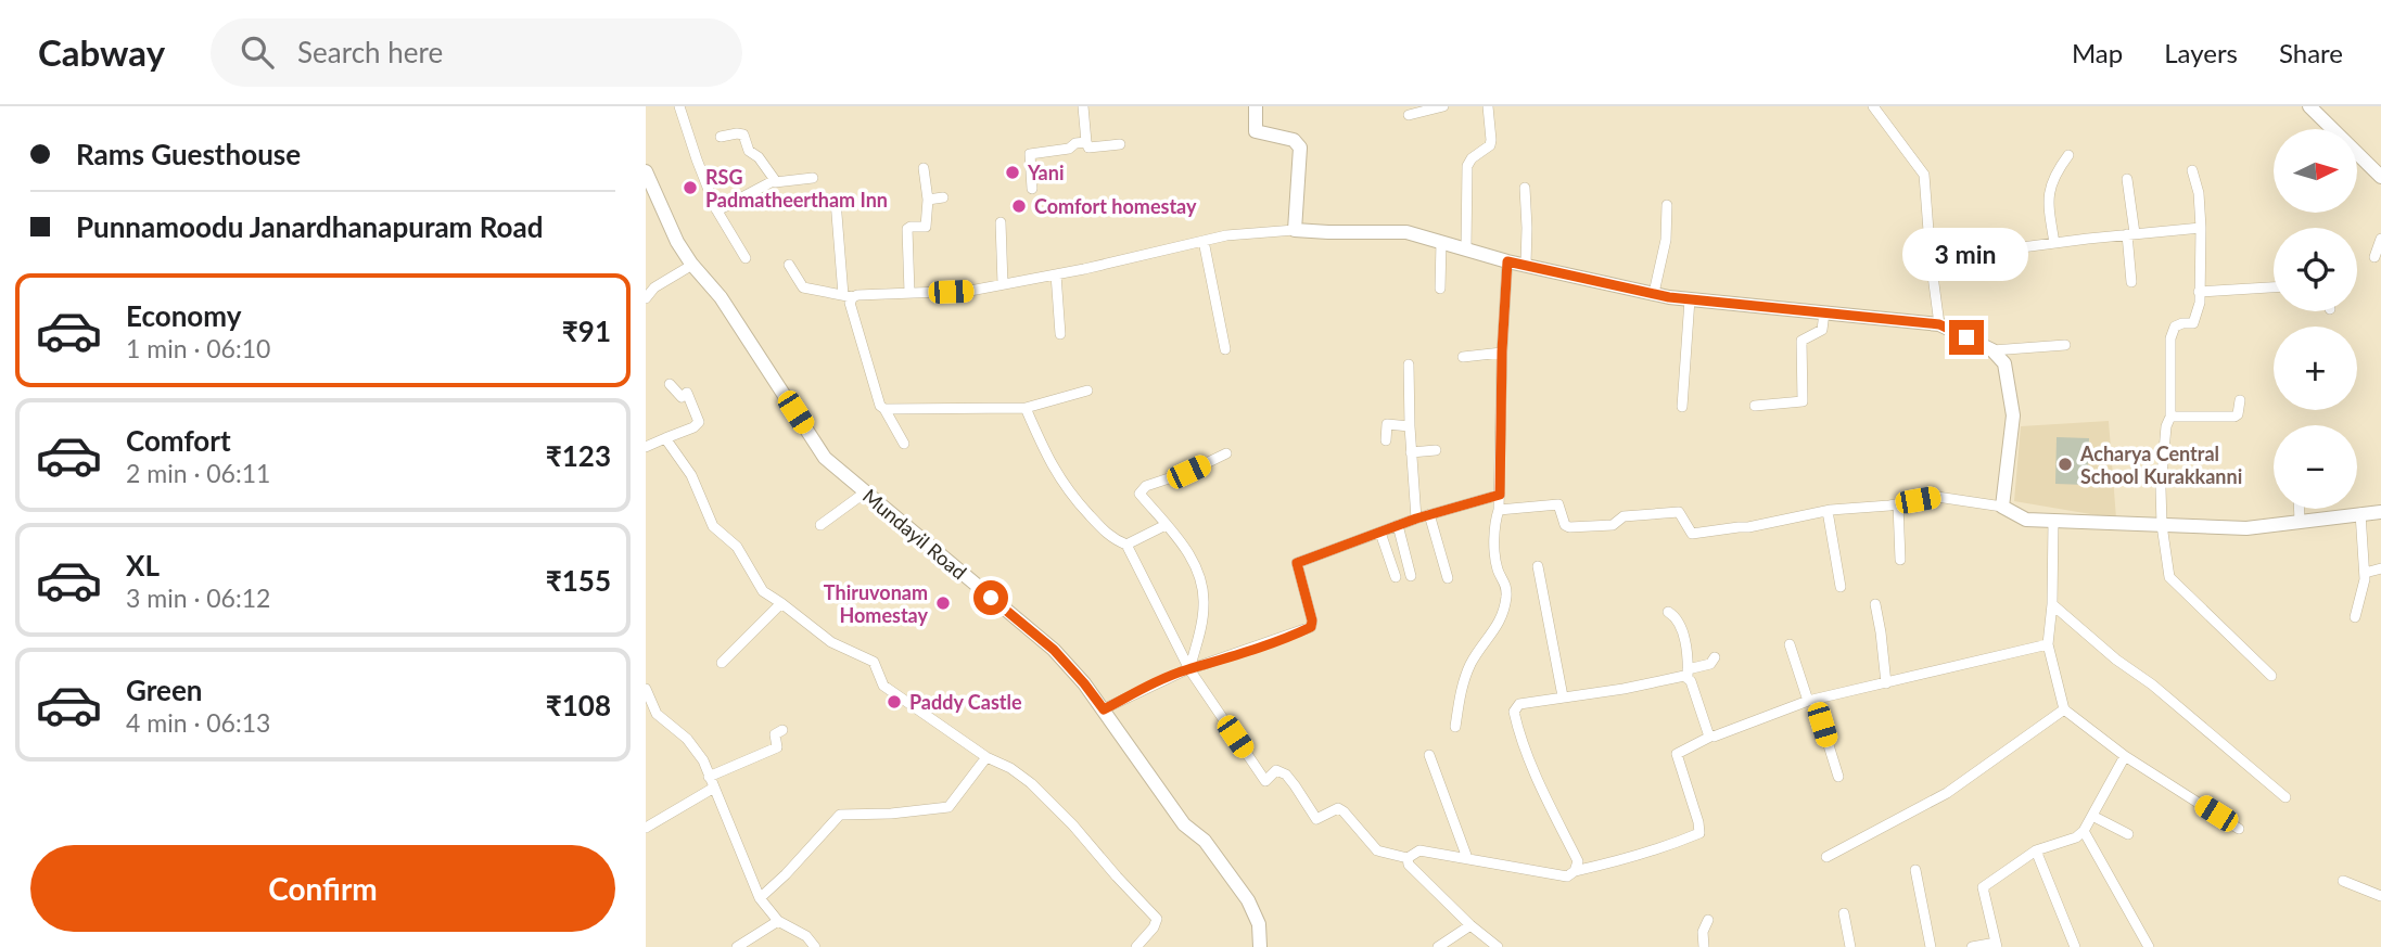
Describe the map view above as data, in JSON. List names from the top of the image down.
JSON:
{
  "streets": {
    "main road": ["Mundayil Road"]
  },
  "places": [
    "Yani",
    "RSG Padmatheertham Inn",
    "Comfort homestay",
    "Acharya Central School Kurakkanni",
    "Thiruvonam Homestay",
    "Paddy Castle"
  ],
  "north": "right",
  "page": {
    "header": "Cabway",
    "search": "Search here",
    "nav": ["Map", "Layers", "Share"],
    "banner": ["Rams Guesthouse", "Punnamoodu Janardhanapuram Road"],
    "map_buttons": ["+", "−"],
    "bubble": "3 min",
    "list": [
      {
        "name": "Economy",
        "note": "1 min · 06:10",
        "value": "₹91"
      },
      {
        "name": "Comfort",
        "note": "2 min · 06:11",
        "value": "₹123"
      },
      {
        "name": "XL",
        "note": "3 min · 06:12",
        "value": "₹155"
      },
      {
        "name": "Green",
        "note": "4 min · 06:13",
        "value": "₹108"
      }
    ],
    "buttons": "Confirm"
  }
}
